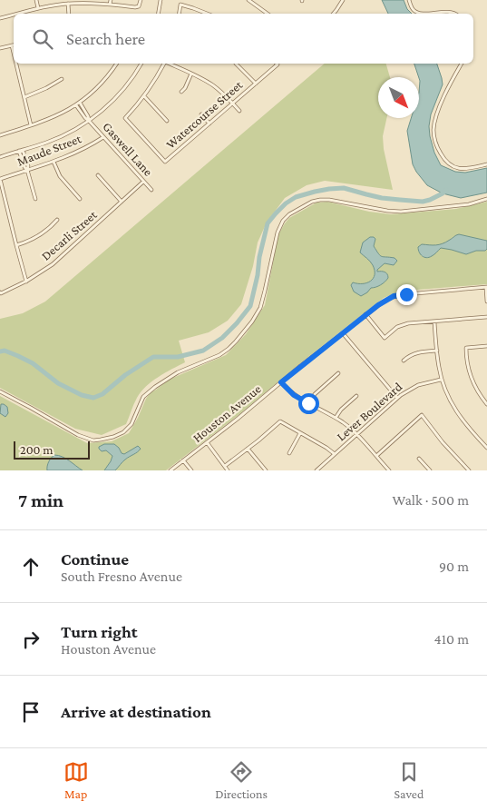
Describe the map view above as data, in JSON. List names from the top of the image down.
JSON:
{
  "streets": {
    "street": [
      "Watercourse Street",
      "Gaswell Lane",
      "Maude Street",
      "Decarli Street",
      "Lever Boulevard",
      "Houston Avenue"
    ]
  },
  "crossings": [
    ["Gaswell Lane", "Maude Street"],
    ["Gaswell Lane", "Decarli Street"]
  ],
  "scale_bar": "200 m",
  "north": "bottom right",
  "page": {
    "search": "Search here",
    "scale": "200 m",
    "heading": ["7 min", "Walk · 500 m"],
    "list": [
      ["Continue", "South Fresno Avenue", "90 m"],
      ["Turn right", "Houston Avenue", "410 m"],
      "Arrive at destination"
    ],
    "nav": ["Map", "Directions", "Saved"]
  }
}
